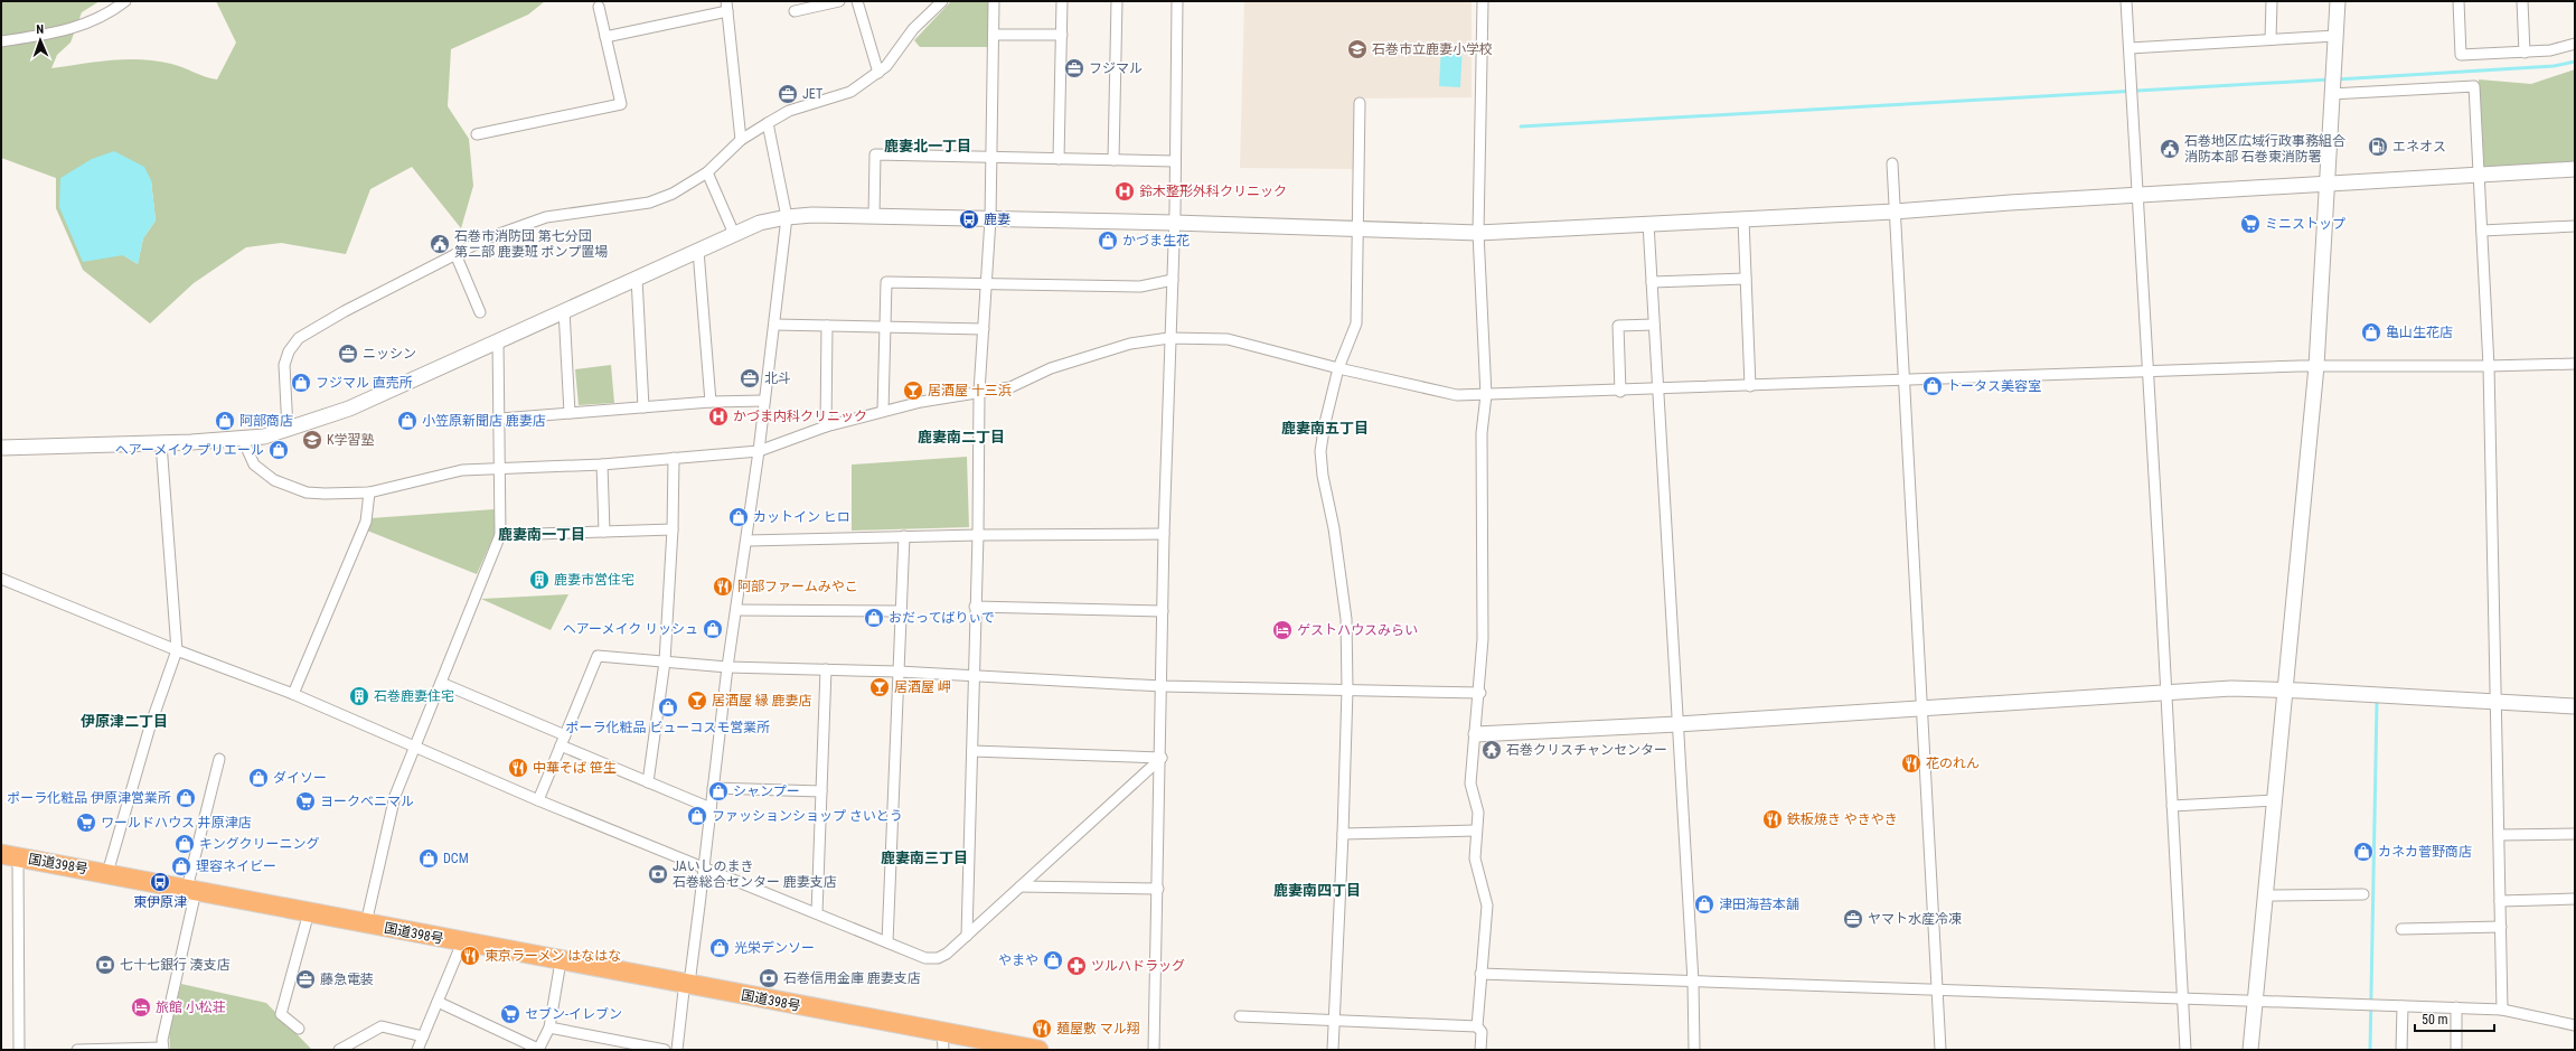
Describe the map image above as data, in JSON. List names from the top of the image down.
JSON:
{
  "streets": {
    "highway": ["国道398号"]
  },
  "districts": [
    "鹿妻北一丁目",
    "鹿妻南五丁目",
    "鹿妻南二丁目",
    "鹿妻南一丁目",
    "伊原津二丁目",
    "鹿妻南三丁目",
    "鹿妻南四丁目"
  ],
  "places": {
    "school or university": ["石巻市立鹿妻小学校", "K学習塾"],
    "office": [
      "フジマル",
      "JET",
      "ニッシン",
      "北斗",
      "ヤマト水産冷凍",
      "藤急電装"
    ],
    "fuel station": ["エネオス"],
    "public building": ["石巻地区広域行政事務組合 消防本部 石巻東消防署", "石巻市消防団 第七分団 第二部 鹿妻班 ポンプ置場"],
    "hospital": ["鈴木整形外科クリニック", "かづま内科クリニック"],
    "bus stop": ["鹿妻", "東伊原津"],
    "supermarket": [
      "ミニストップ",
      "ヨークベニマル",
      "ワールドハウス 井原津店",
      "セブン-イレブン"
    ],
    "shop": [
      "かづま生花",
      "亀山生花店",
      "フジマル 直売所",
      "トータス美容室",
      "阿部商店",
      "小笠原新聞店 鹿妻店",
      "ヘアーメイク プリエール",
      "カットイン ヒロ",
      "おだってばりぃで",
      "ヘアーメイク リッシュ",
      "ポーラ化粧品 ビューコスモ営業所",
      "ダイソー",
      "シャンプー",
      "ポーラ化粧品 伊原津営業所",
      "ファッションショップ さいとう",
      "キングクリーニング",
      "カネカ菅野商店",
      "DCM",
      "理容ネイビー",
      "津田海苔本舗",
      "光栄デンソー",
      "やまや"
    ],
    "bar": ["居酒屋 十三浜", "居酒屋 岬", "居酒屋 縁 鹿妻店"],
    "building": ["鹿妻市営住宅", "石巻鹿妻住宅"],
    "restaurant": [
      "阿部ファームみやこ",
      "花のれん",
      "中華そば 笹生",
      "鉄板焼き やきやき",
      "東京ラーメン はなはな",
      "麺屋敷 マル翔"
    ],
    "hotel": ["ゲストハウスみらい", "旅館 小松荘"],
    "temple": ["石巻クリスチャンセンター"],
    "bank": ["JAいしのまき 石巻総合センター 鹿妻支店", "七十七銀行 湊支店", "石巻信用金庫 鹿妻支店"],
    "pharmacy": ["ツルハドラッグ"]
  },
  "scale_bar": "50 m",
  "north": "top"
}
